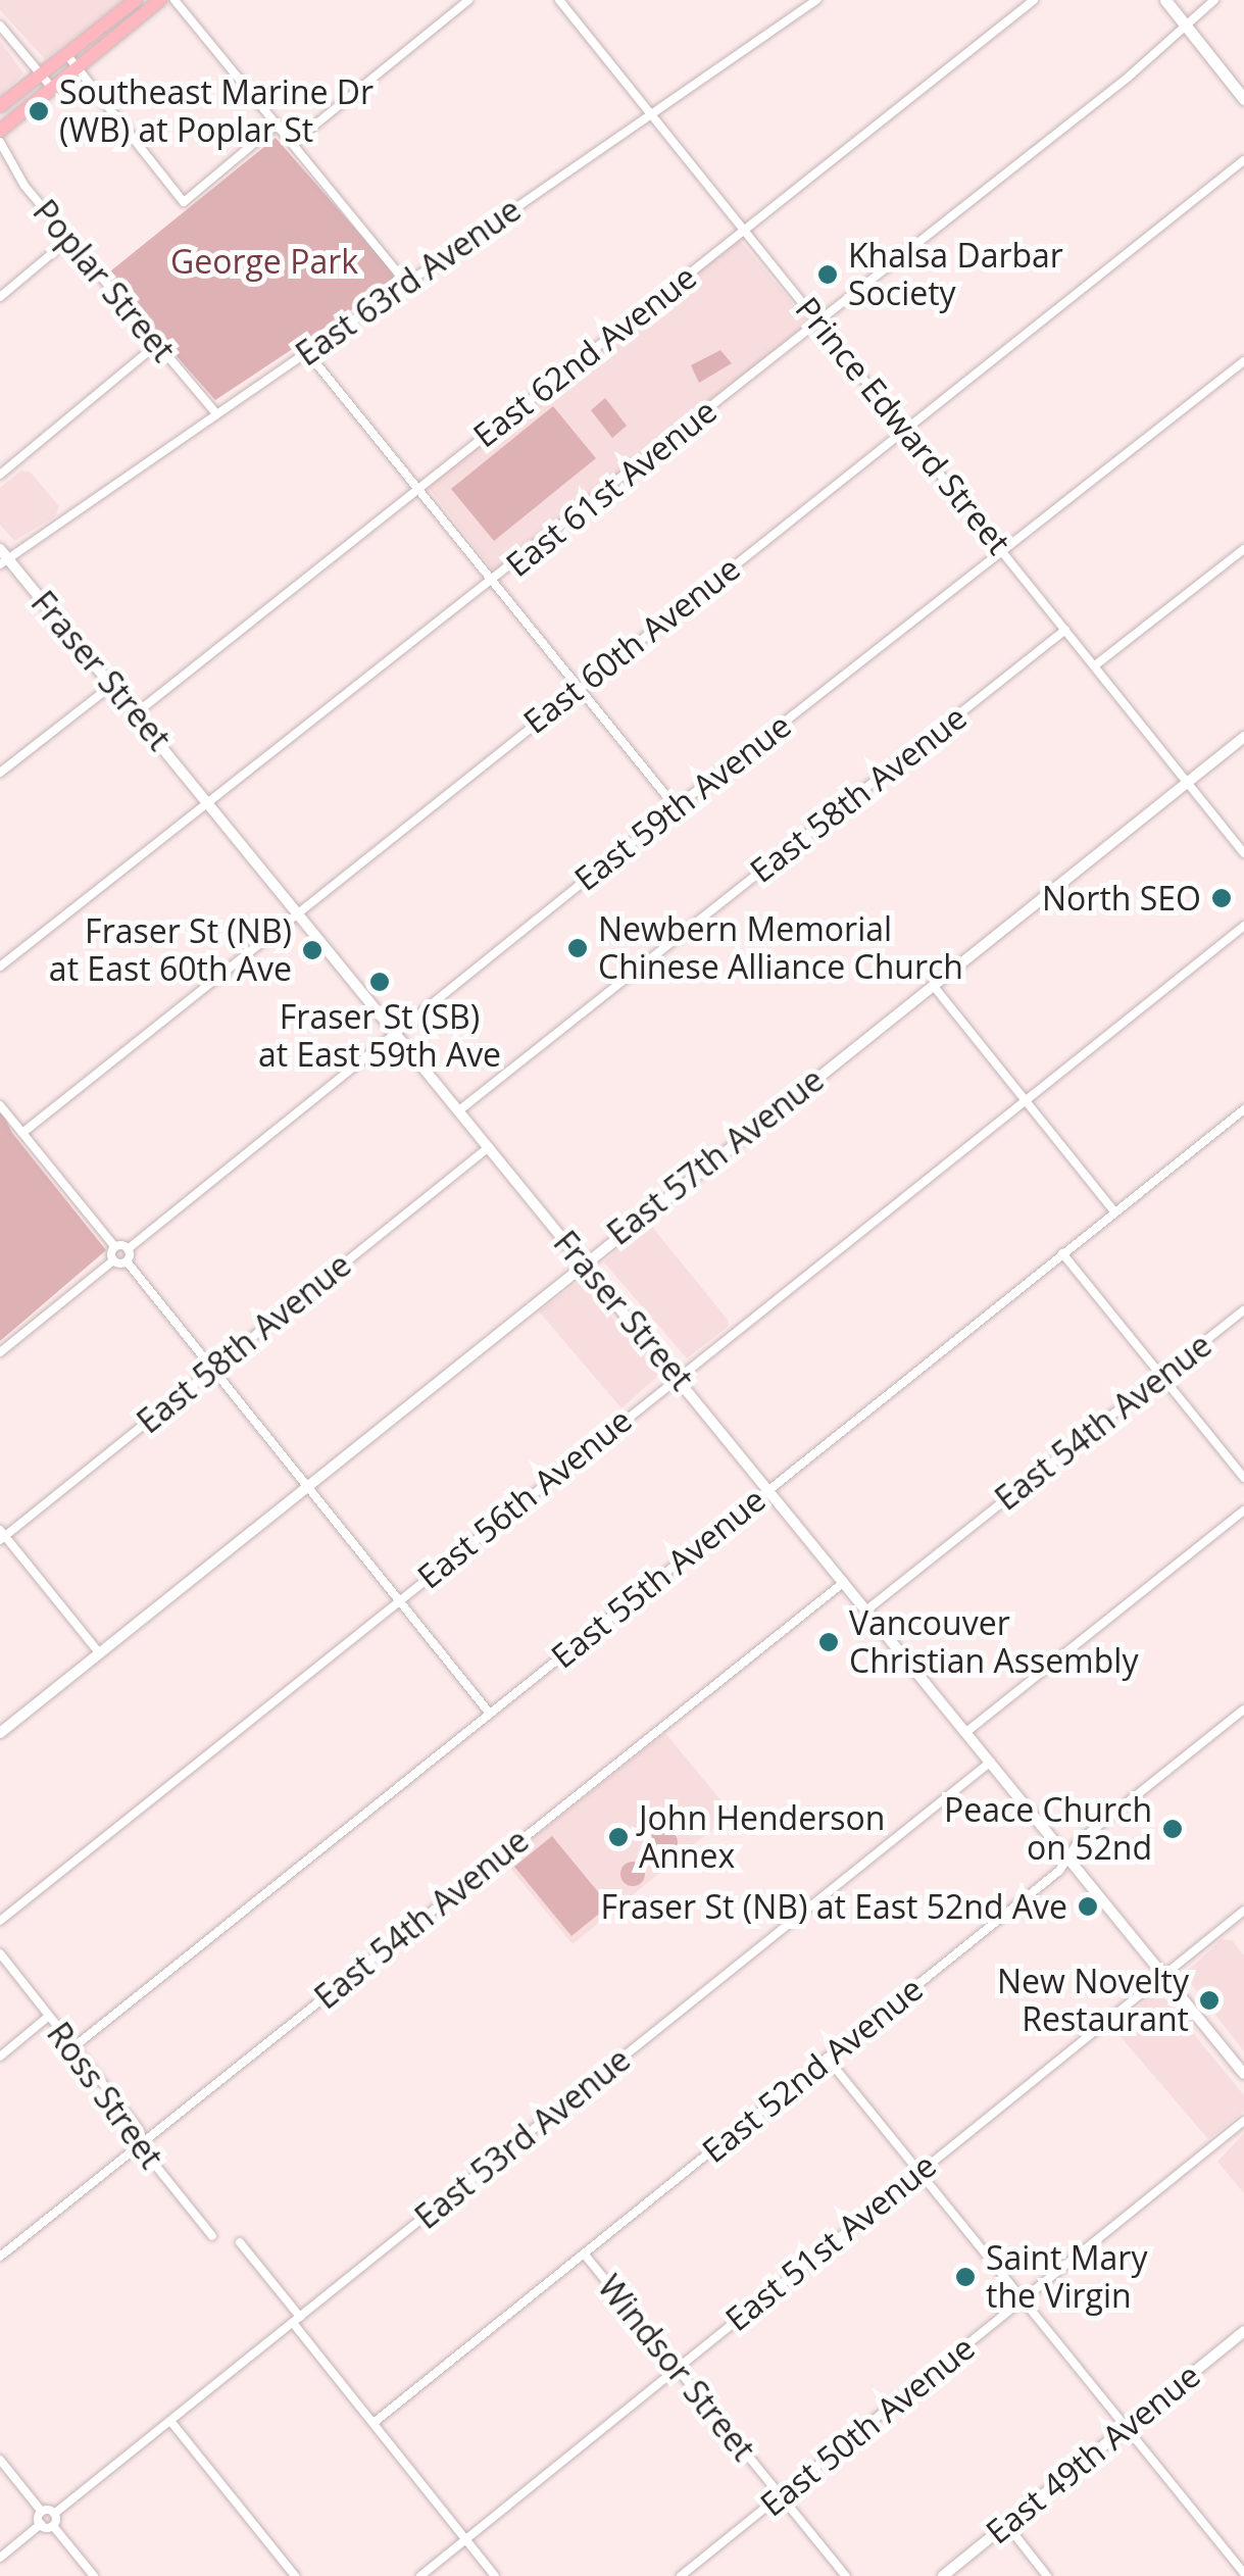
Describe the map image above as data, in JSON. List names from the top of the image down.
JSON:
{
  "streets": {
    "street": [
      "Poplar Street",
      "East 63rd Avenue",
      "East 62nd Avenue",
      "Prince Edward Street",
      "East 61st Avenue",
      "East 60th Avenue",
      "Fraser Street",
      "East 58th Avenue",
      "East 59th Avenue",
      "East 57th Avenue",
      "East 54th Avenue",
      "East 56th Avenue",
      "East 55th Avenue",
      "East 52nd Avenue",
      "Ross Street",
      "East 53rd Avenue",
      "East 51st Avenue",
      "Windsor Street",
      "East 50th Avenue",
      "East 49th Avenue"
    ]
  },
  "crossings": [
    ["Poplar Street", "East 63rd Avenue"],
    ["East 63rd Avenue", "Prince Edward Street"],
    ["East 63rd Avenue", "Fraser Street"],
    ["East 62nd Avenue", "Prince Edward Street"],
    ["East 62nd Avenue", "Fraser Street"],
    ["Prince Edward Street", "East 61st Avenue"],
    ["Prince Edward Street", "East 60th Avenue"],
    ["Prince Edward Street", "East 58th Avenue"],
    ["Prince Edward Street", "East 59th Avenue"],
    ["Prince Edward Street", "East 57th Avenue"],
    ["East 61st Avenue", "Fraser Street"],
    ["East 60th Avenue", "Fraser Street"],
    ["Fraser Street", "East 58th Avenue"],
    ["Fraser Street", "East 59th Avenue"],
    ["Fraser Street", "East 57th Avenue"],
    ["Fraser Street", "East 54th Avenue"],
    ["Fraser Street", "East 56th Avenue"],
    ["Fraser Street", "East 55th Avenue"],
    ["Fraser Street", "East 52nd Avenue"],
    ["Fraser Street", "East 53rd Avenue"],
    ["Fraser Street", "East 51st Avenue"],
    ["East 54th Avenue", "Ross Street"],
    ["East 55th Avenue", "Ross Street"],
    ["East 52nd Avenue", "Windsor Street"],
    ["East 51st Avenue", "Windsor Street"],
    ["Windsor Street", "East 50th Avenue"]
  ],
  "parks": ["George Park"],
  "places": [
    "Southeast Marine Dr (WB) at Poplar St",
    "Khalsa Darbar Society",
    "North SEO",
    "Newbern Memorial Chinese Alliance Church",
    "Fraser St (NB) at East 60th Ave",
    "Fraser St (SB) at East 59th Ave",
    "Vancouver Christian Assembly",
    "Peace Church on 52nd",
    "John Henderson Annex",
    "Fraser St (NB) at East 52nd Ave",
    "New Novelty Restaurant",
    "Saint Mary the Virgin"
  ]
}
